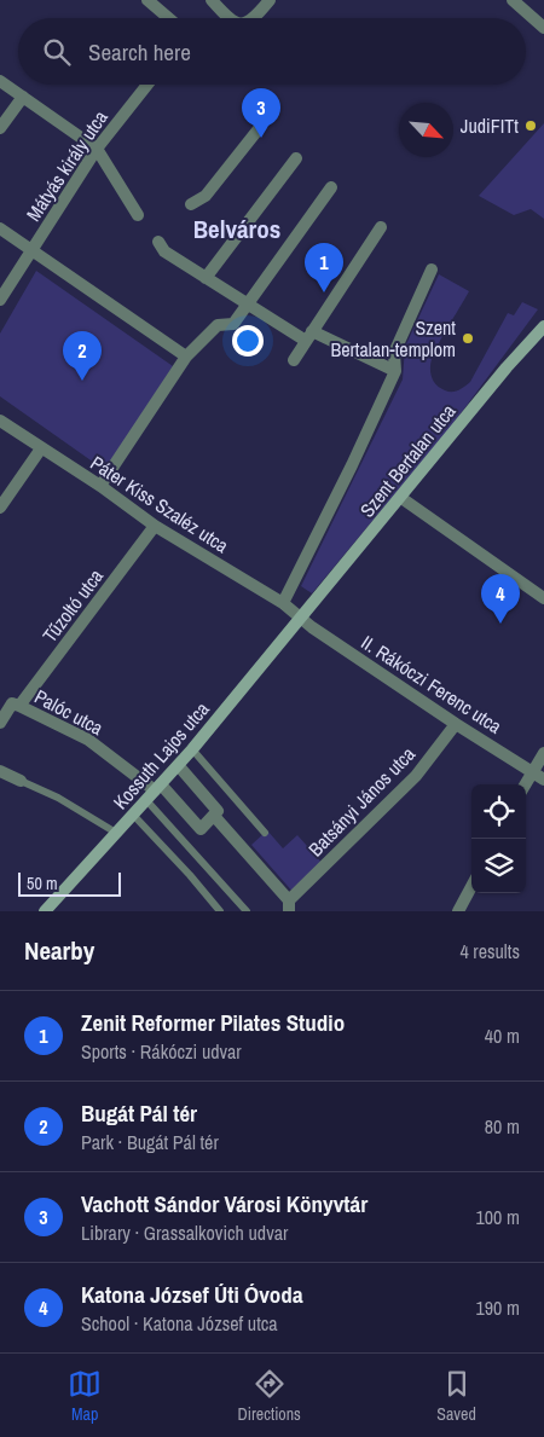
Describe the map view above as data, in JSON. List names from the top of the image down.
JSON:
{
  "streets": {
    "main road": ["Szent Bertalan utca", "Kossuth Lajos utca"],
    "street": [
      "Mátyás király utca",
      "Páter Kiss Szaléz utca",
      "Tűzoltó utca",
      "II. Rákóczi Ferenc utca",
      "Palóc utca",
      "Batsányi János utca"
    ]
  },
  "crossings": [
    ["Szent Bertalan utca", "Páter Kiss Szaléz utca"],
    ["Szent Bertalan utca", "II. Rákóczi Ferenc utca"],
    ["Szent Bertalan utca", "Kossuth Lajos utca"],
    ["Páter Kiss Szaléz utca", "Tűzoltó utca"],
    ["Páter Kiss Szaléz utca", "II. Rákóczi Ferenc utca"],
    ["Páter Kiss Szaléz utca", "Kossuth Lajos utca"],
    ["Tűzoltó utca", "Palóc utca"],
    ["II. Rákóczi Ferenc utca", "Kossuth Lajos utca"],
    ["II. Rákóczi Ferenc utca", "Batsányi János utca"],
    ["Palóc utca", "Kossuth Lajos utca"]
  ],
  "districts": ["Belváros"],
  "places": ["JudiFITt", "Szent Bertalan-templom"],
  "scale_bar": "50 m",
  "north": "bottom right",
  "page": {
    "search": "Search here",
    "pins": [
      "3",
      "1",
      "2",
      "4"
    ],
    "scale": "50 m",
    "heading": ["Nearby", "4 results"],
    "list": [
      {
        "mark": "1",
        "name": "Zenit Reformer Pilates Studio",
        "note": "Sports · Rákóczi udvar",
        "value": "40 m"
      },
      {
        "mark": "2",
        "name": "Bugát Pál tér",
        "note": "Park · Bugát Pál tér",
        "value": "80 m"
      },
      {
        "mark": "3",
        "name": "Vachott Sándor Városi Könyvtár",
        "note": "Library · Grassalkovich udvar",
        "value": "100 m"
      },
      {
        "mark": "4",
        "name": "Katona József Úti Óvoda",
        "note": "School · Katona József utca",
        "value": "190 m"
      }
    ],
    "nav": ["Map", "Directions", "Saved"]
  }
}
